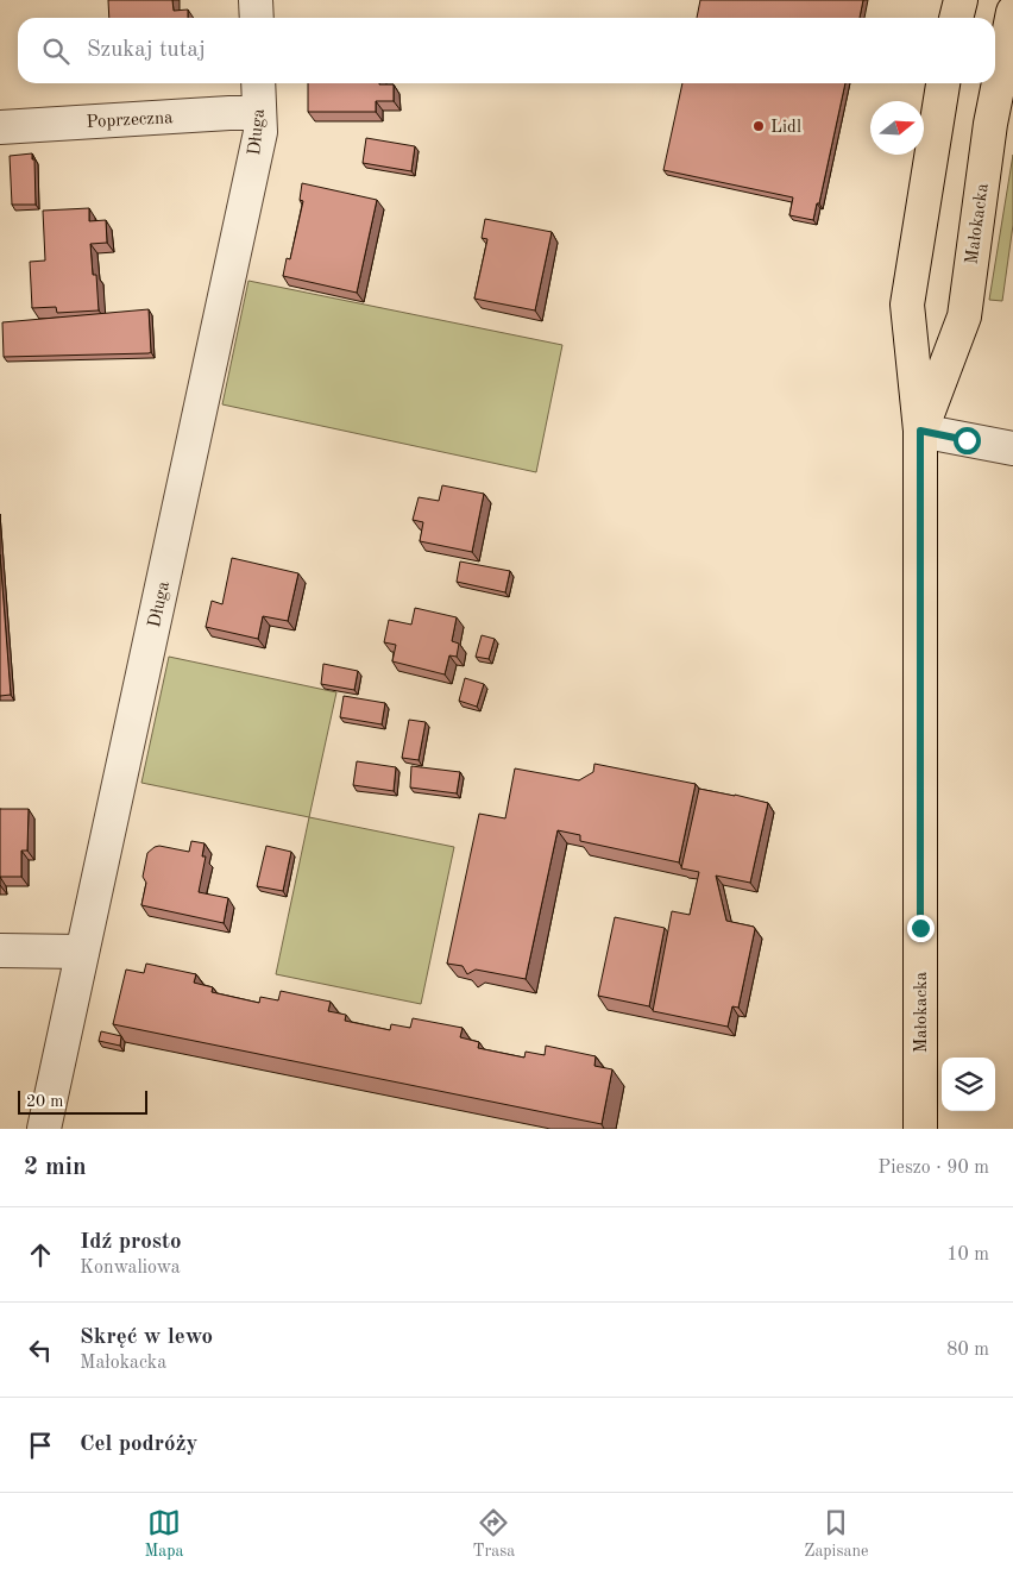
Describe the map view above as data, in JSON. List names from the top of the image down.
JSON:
{
  "streets": {
    "main road": ["Małokacka"],
    "street": ["Poprzeczna", "Długa"]
  },
  "crossings": [
    ["Poprzeczna", "Długa"]
  ],
  "places": ["Lidl"],
  "scale_bar": "20 m",
  "north": "right",
  "page": {
    "search": "Szukaj tutaj",
    "scale": "20 m",
    "heading": ["2 min", "Pieszo · 90 m"],
    "list": [
      ["Idź prosto", "Konwaliowa", "10 m"],
      ["Skręć w lewo", "Małokacka", "80 m"],
      "Cel podróży"
    ],
    "nav": ["Mapa", "Trasa", "Zapisane"]
  }
}
